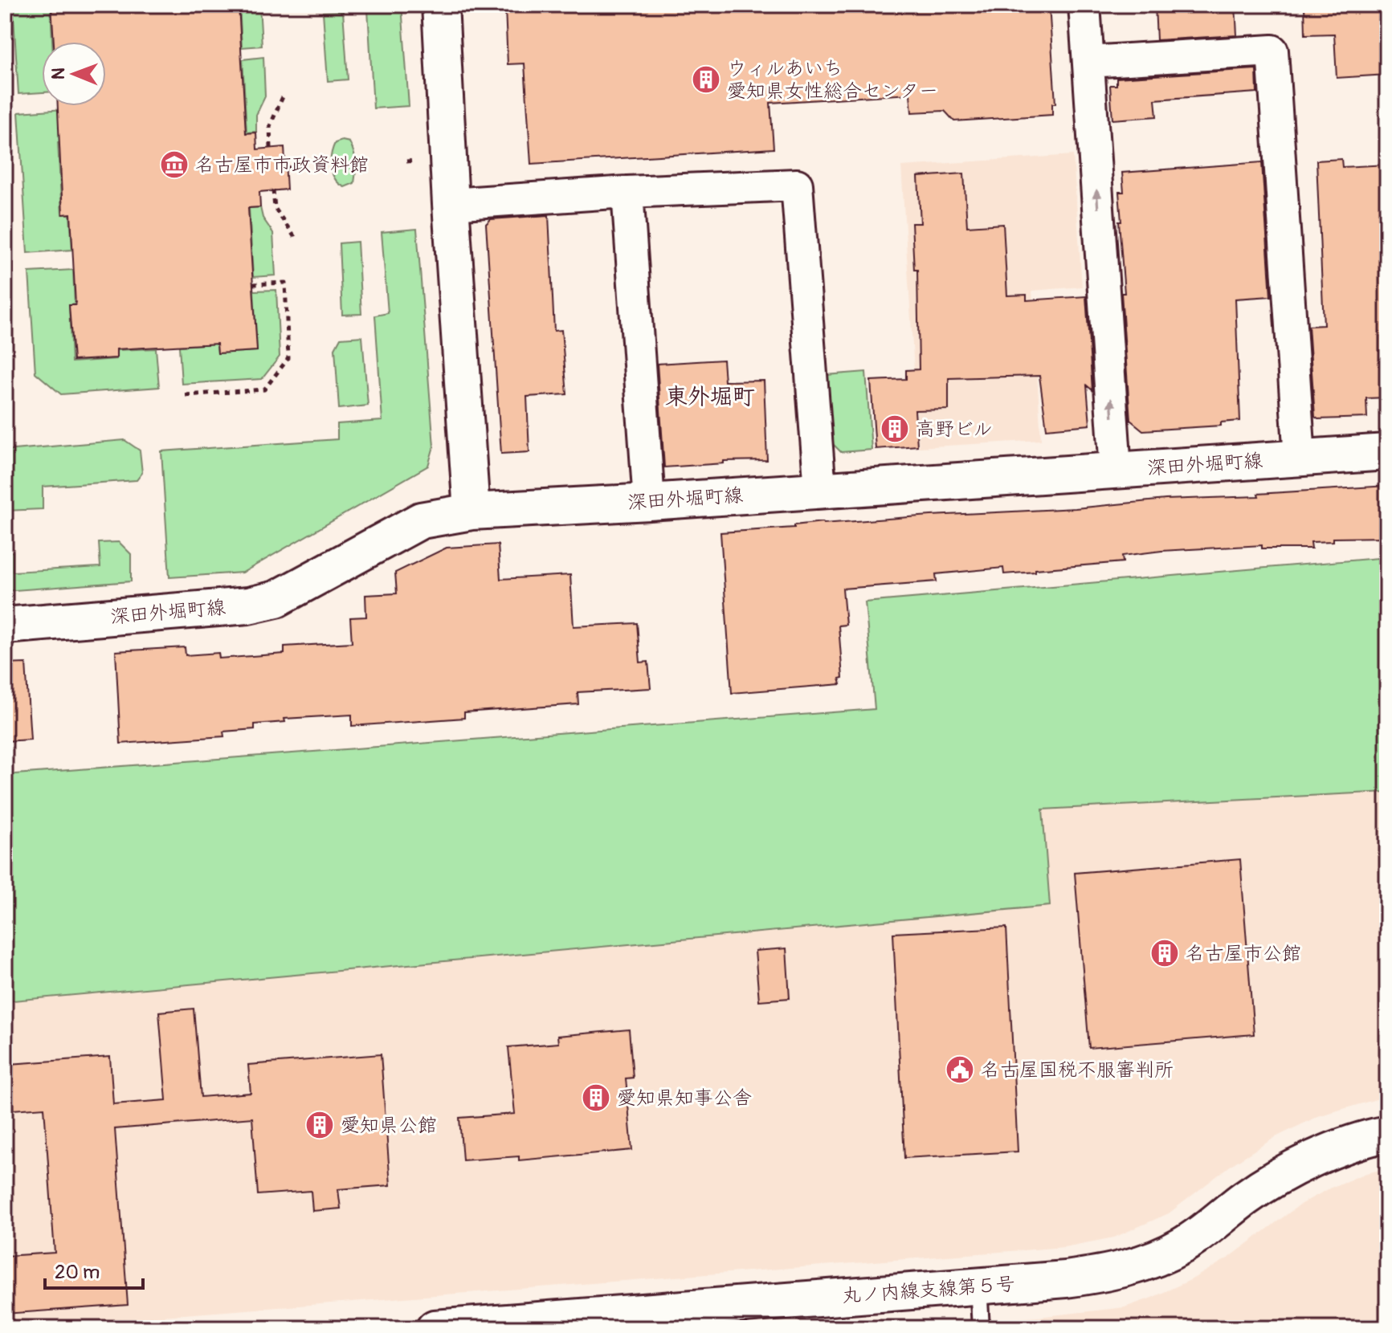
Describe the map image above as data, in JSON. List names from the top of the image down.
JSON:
{
  "streets": {
    "street": ["深田外堀町線", "丸ノ内線支線第５号"]
  },
  "districts": ["東外堀町"],
  "places": {
    "building": [
      "ウィルあいち 愛知県女性総合センター",
      "高野ビル",
      "名古屋市公館",
      "愛知県知事公舎",
      "愛知県公館"
    ],
    "museum": ["名古屋市市政資料館"],
    "public building": ["名古屋国税不服審判所"]
  },
  "scale_bar": "20 m",
  "north": "left"
}
